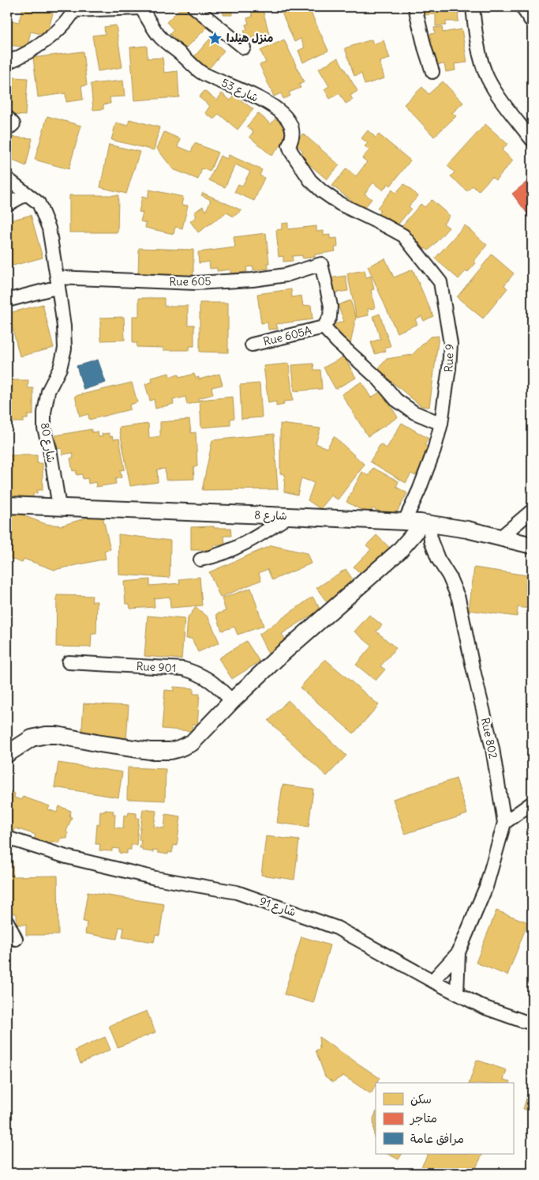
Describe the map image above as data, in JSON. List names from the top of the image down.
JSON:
{
  "streets": {
    "street": [
      "شارع 53",
      "Rue 605",
      "Rue 605A",
      "Rue 9",
      "شارع 80",
      "شارع 8",
      "Rue 901",
      "Rue 802",
      "شارع 91"
    ]
  },
  "crossings": [
    ["شارع 53", "Rue 9"],
    ["Rue 605", "Rue 605A"],
    ["Rue 605", "شارع 80"],
    ["Rue 9", "شارع 8"],
    ["Rue 9", "Rue 802"],
    ["شارع 80", "شارع 8"],
    ["شارع 8", "Rue 802"],
    ["Rue 802", "شارع 91"]
  ],
  "places": {
    "place": ["منزل هيلدا"]
  },
  "legend": ["سكن", "متاجر", "مرافق عامة"]
}
